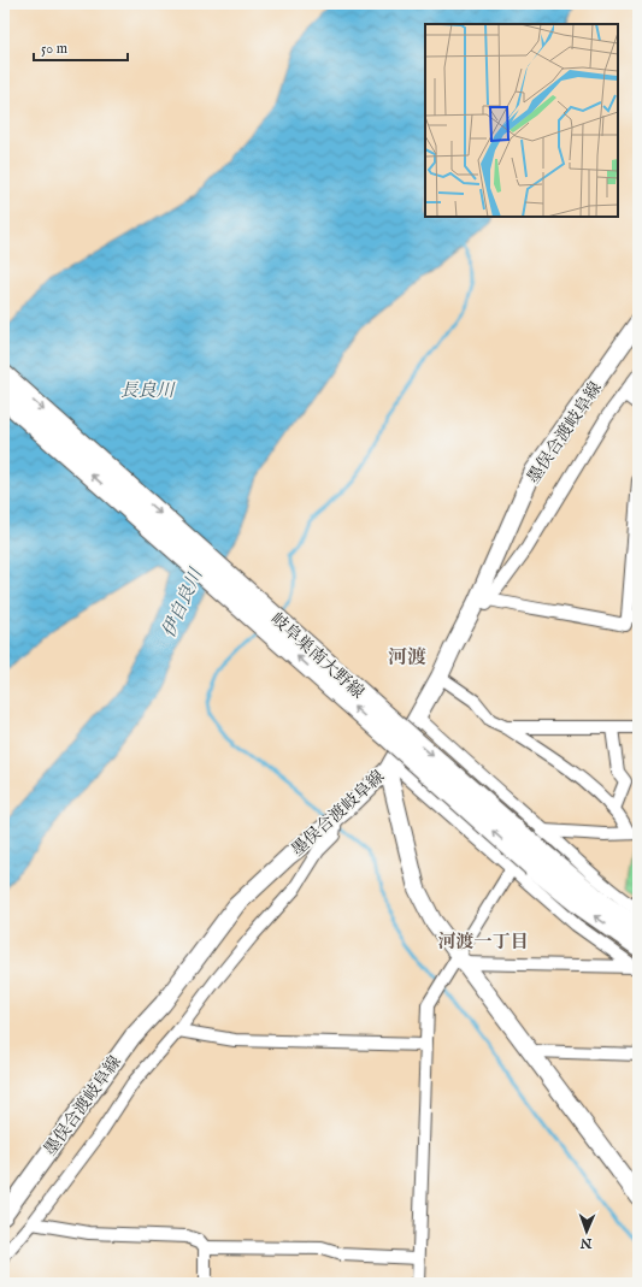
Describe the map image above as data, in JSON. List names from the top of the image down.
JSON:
{
  "streets": {
    "main road": ["墨俣合渡岐阜線", "岐阜巣南大野線"]
  },
  "districts": ["河渡", "河渡一丁目"],
  "water": ["長良川", "伊自良川"],
  "scale_bar": "50 m",
  "north": "bottom"
}
